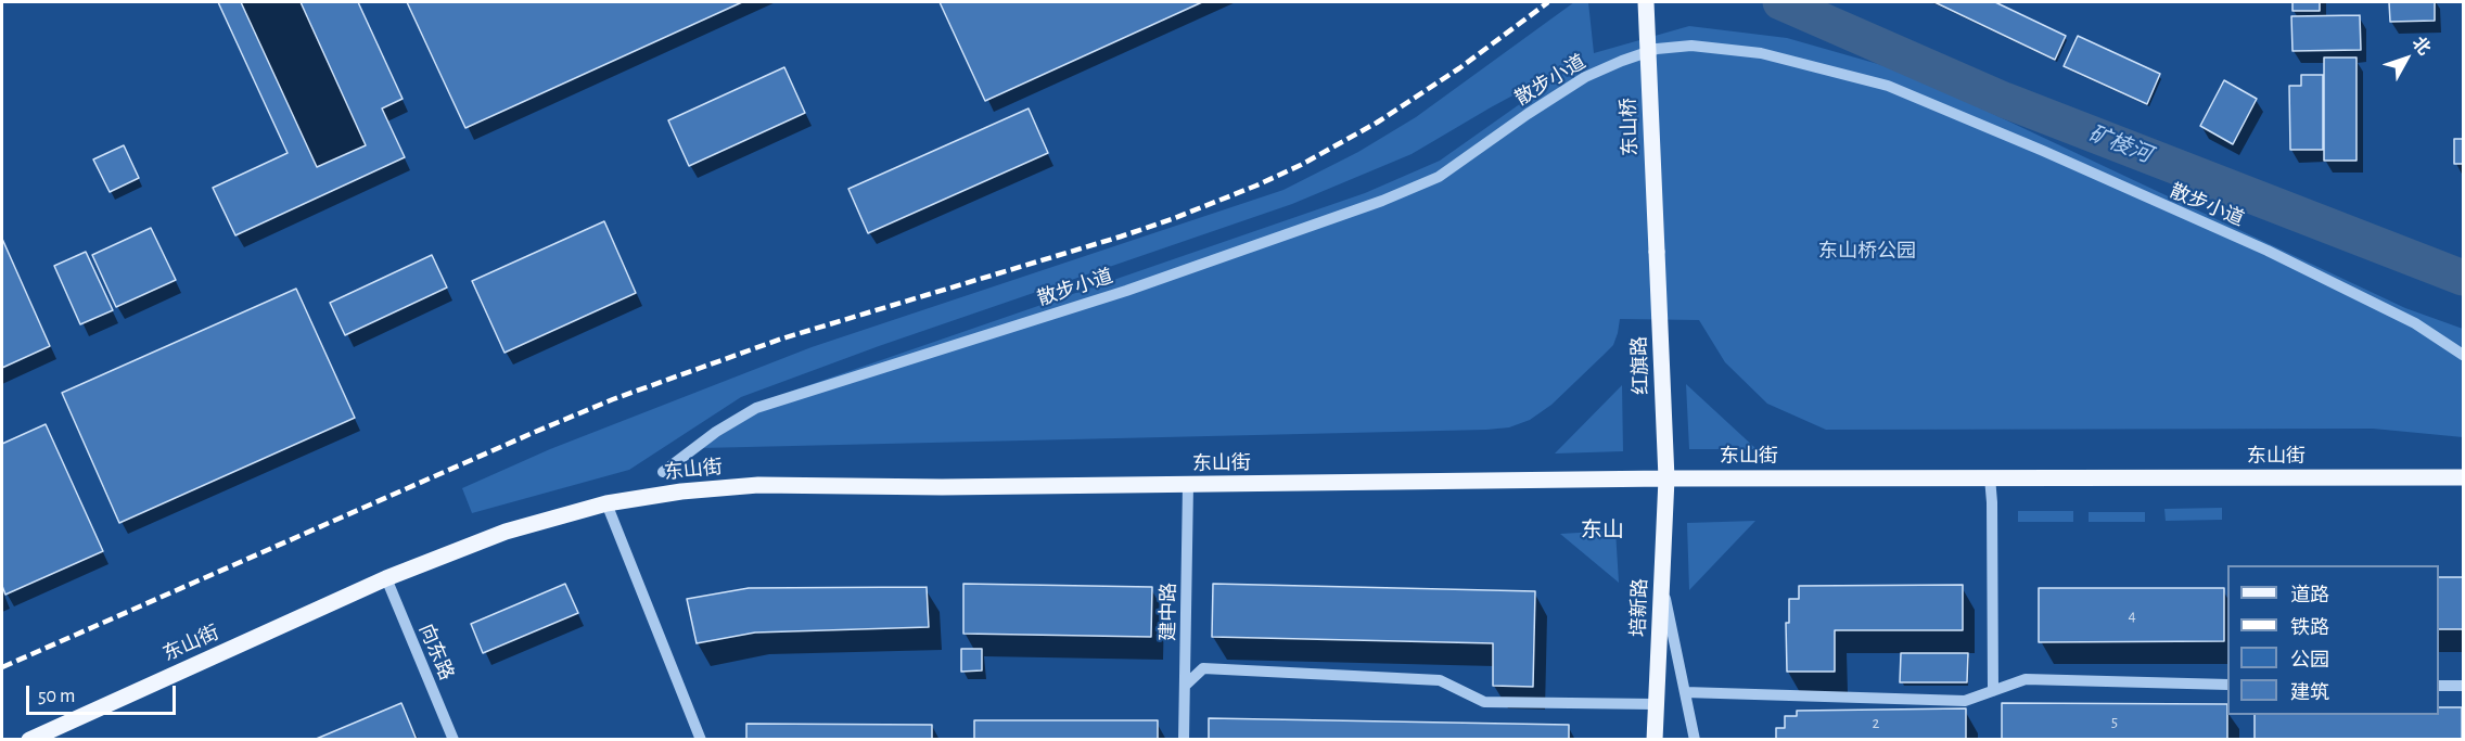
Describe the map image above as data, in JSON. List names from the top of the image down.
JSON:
{
  "streets": {
    "main road": [
      "东山桥",
      "红旗路",
      "东山街",
      "培新路"
    ],
    "street": ["散步小道", "建中路", "向东路"]
  },
  "crossings": [
    ["东山桥", "红旗路"],
    ["红旗路", "东山街"],
    ["红旗路", "培新路"],
    ["东山街", "培新路"],
    ["东山街", "建中路"],
    ["东山街", "向东路"]
  ],
  "districts": ["东山"],
  "water": ["矿棱河"],
  "parks": ["东山桥公园"],
  "house_numbers": ["4", "5", "2"],
  "legend": [
    "道路",
    "铁路",
    "公园",
    "建筑"
  ],
  "scale_bar": "50 m",
  "north": "top right"
}
